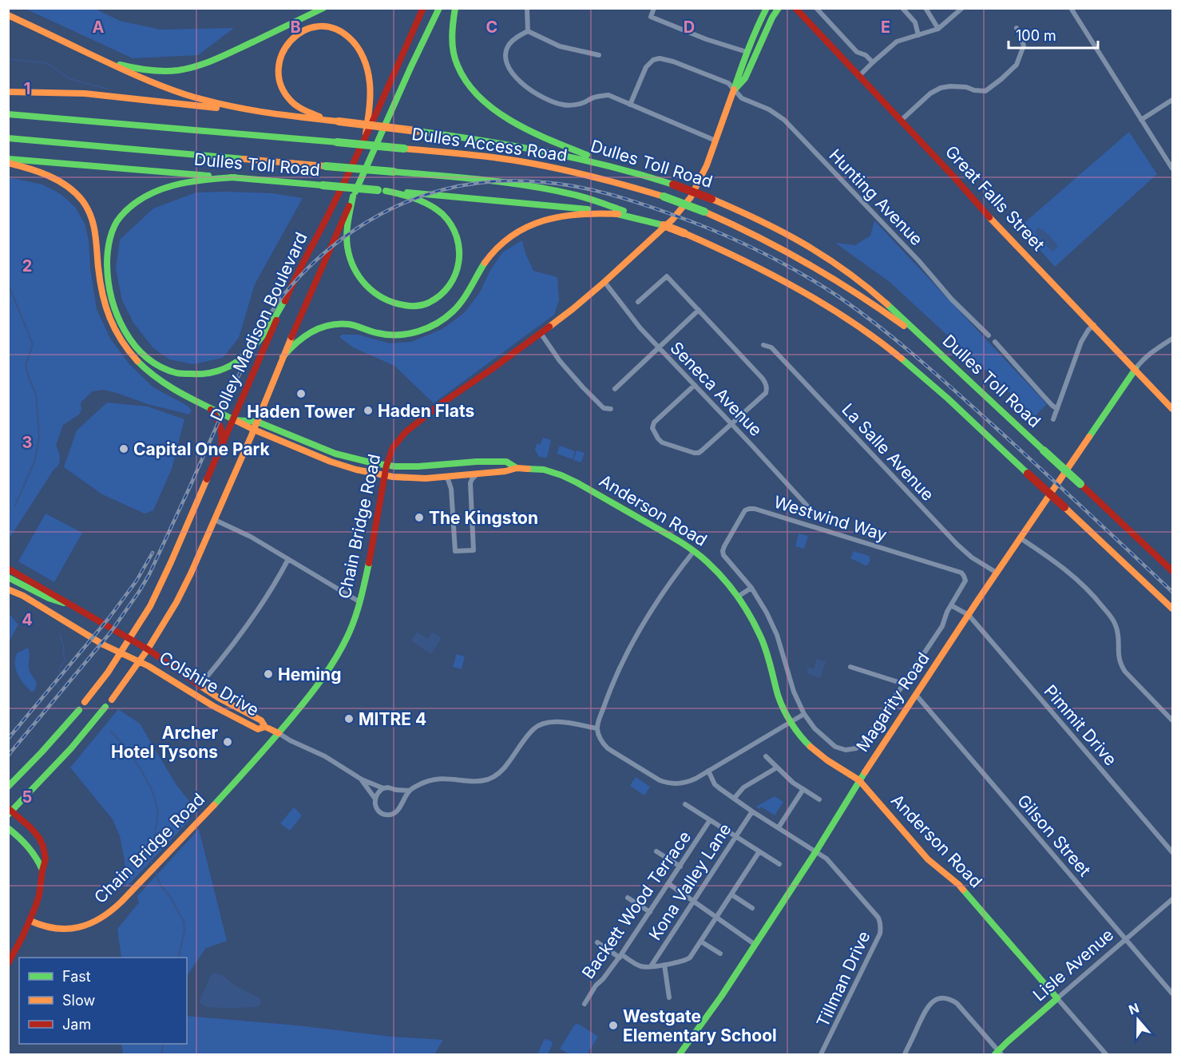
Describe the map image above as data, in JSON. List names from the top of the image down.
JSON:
{
  "streets": {
    "main road": [
      "Dulles Access Road",
      "Dulles Toll Road",
      "Great Falls Street",
      "Dolley Madison Boulevard",
      "Anderson Road",
      "Chain Bridge Road",
      "Colshire Drive",
      "Magarity Road",
      "Lisle Avenue"
    ],
    "street": [
      "Hunting Avenue",
      "Seneca Avenue",
      "La Salle Avenue",
      "Westwind Way",
      "Pimmit Drive",
      "Gilson Street",
      "Kona Valley Lane",
      "Backett Wood Terrace",
      "Tillman Drive"
    ]
  },
  "crossings": [
    ["Dulles Access Road", "Dulles Toll Road"],
    ["Hunting Avenue", "Chain Bridge Road"],
    ["Great Falls Street", "Magarity Road"],
    ["Dolley Madison Boulevard", "Anderson Road"],
    ["Dolley Madison Boulevard", "Colshire Drive"],
    ["Seneca Avenue", "Chain Bridge Road"],
    ["La Salle Avenue", "Magarity Road"],
    ["Anderson Road", "Chain Bridge Road"],
    ["Anderson Road", "Magarity Road"],
    ["Anderson Road", "Lisle Avenue"],
    ["Chain Bridge Road", "Colshire Drive"],
    ["Magarity Road", "Pimmit Drive"],
    ["Magarity Road", "Gilson Street"],
    ["Magarity Road", "Tillman Drive"],
    ["Gilson Street", "Lisle Avenue"],
    ["Kona Valley Lane", "Tillman Drive"]
  ],
  "places": [
    "Haden Tower",
    "Haden Flats",
    "Capital One Park",
    "The Kingston",
    "Heming",
    "MITRE 4",
    "Archer Hotel Tysons",
    "Westgate Elementary School"
  ],
  "legend": ["Fast", "Slow", "Jam"],
  "scale_bar": "100 m",
  "north": "top",
  "grid": {
    "columns": [
      "A",
      "B",
      "C",
      "D",
      "E"
    ],
    "rows": [
      "1",
      "2",
      "3",
      "4",
      "5"
    ]
  }
}
